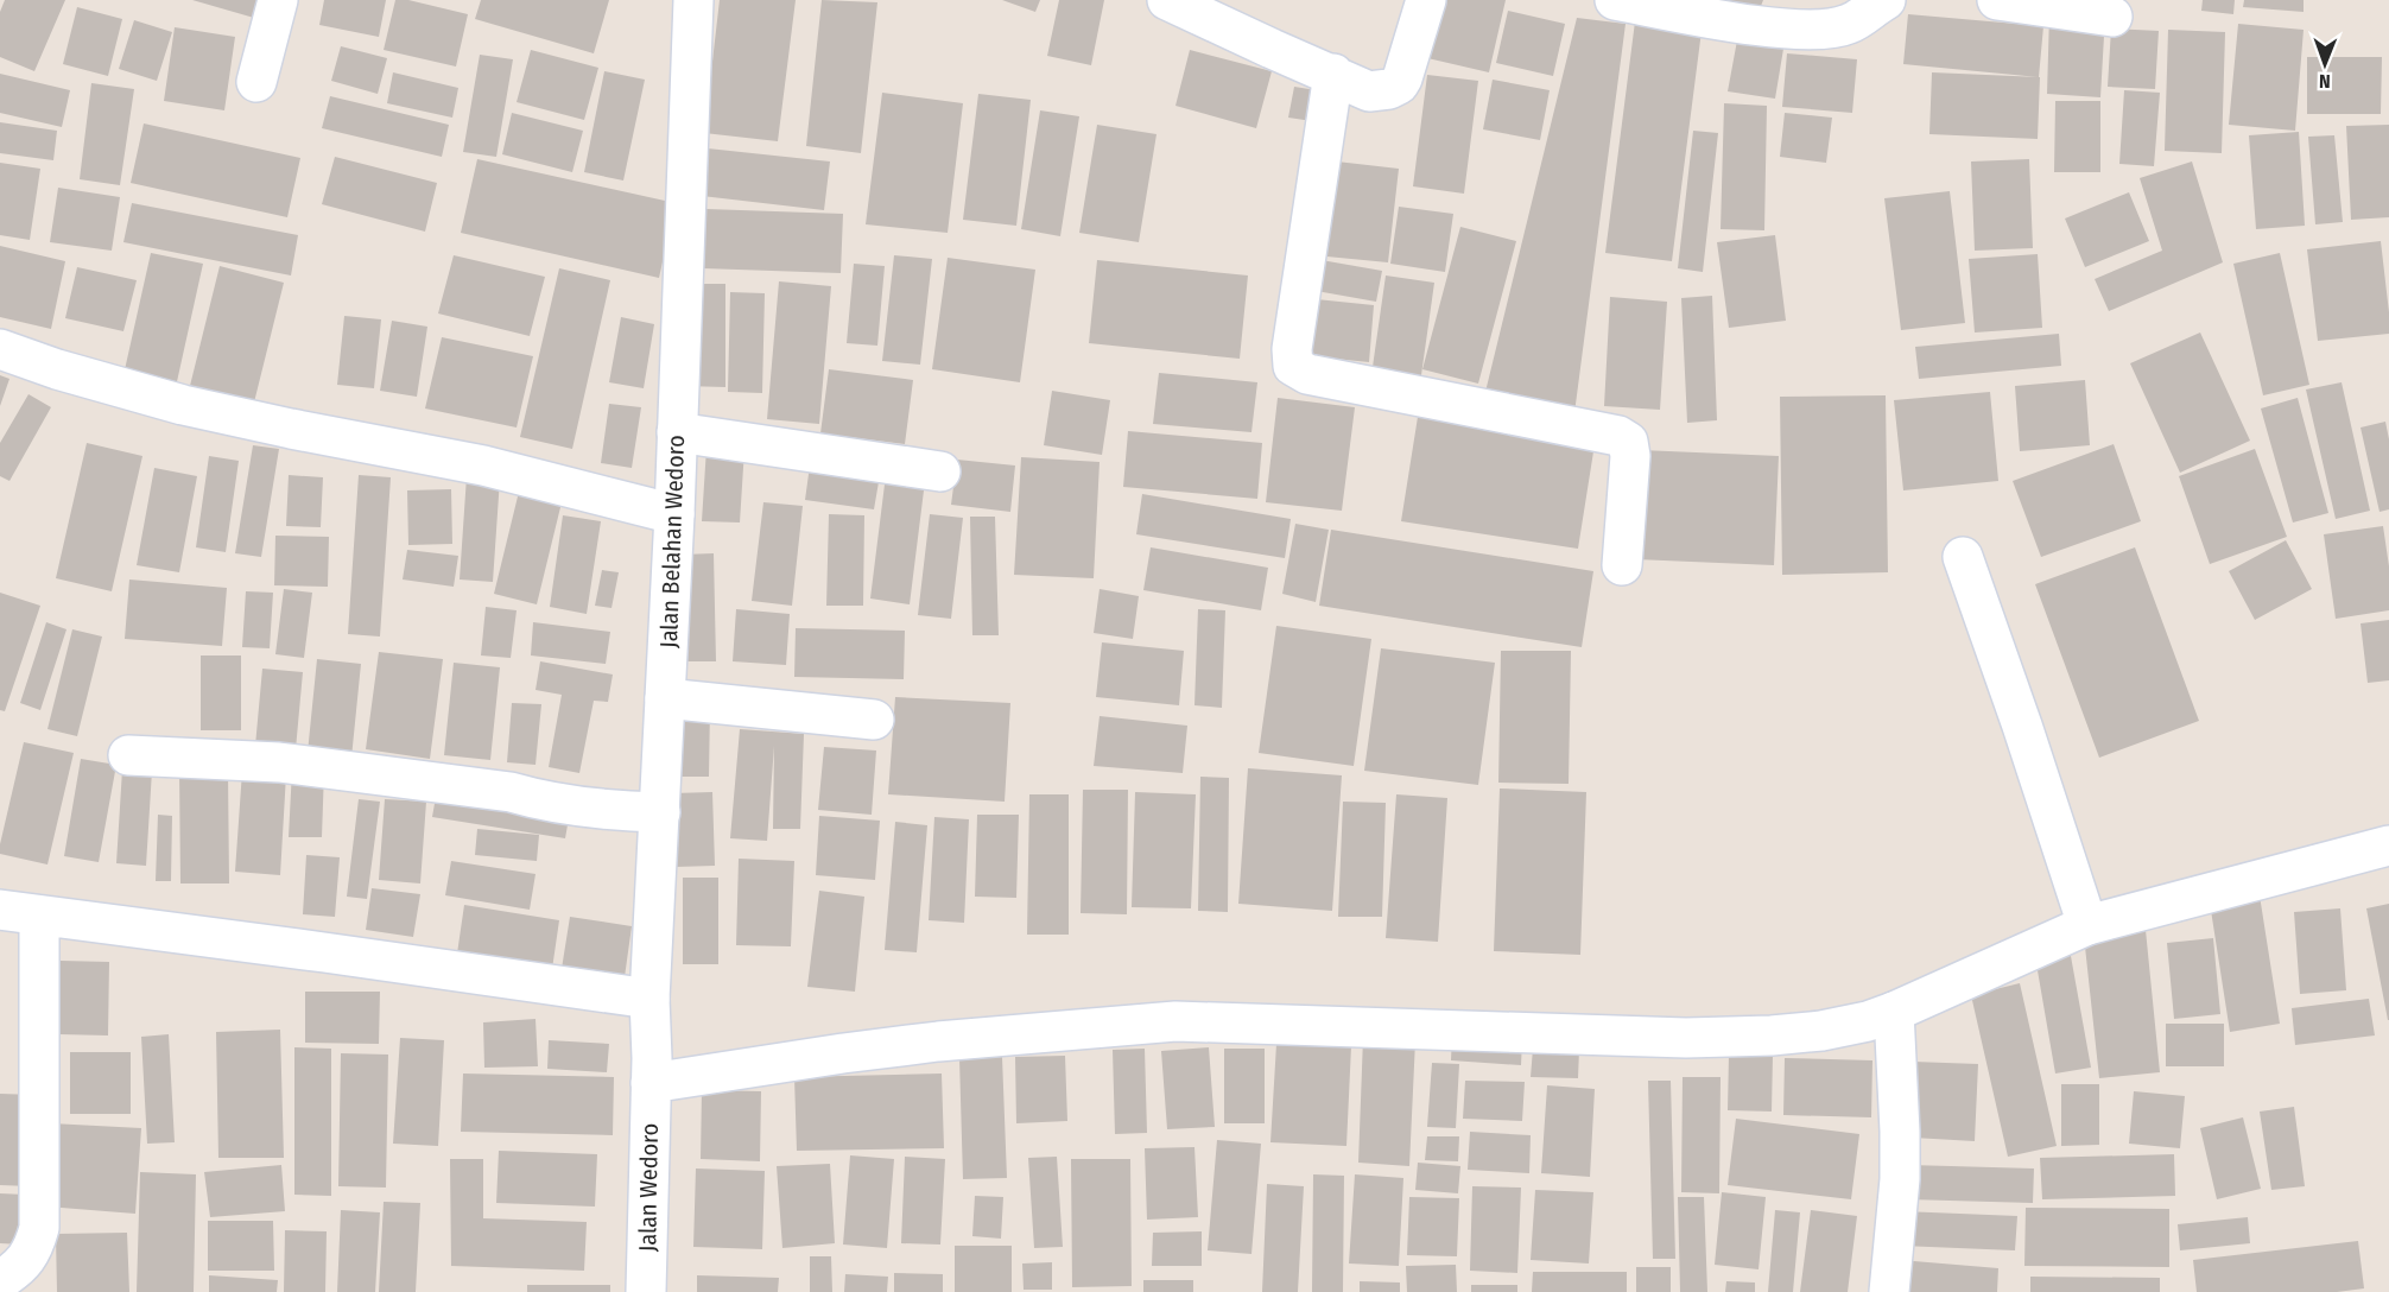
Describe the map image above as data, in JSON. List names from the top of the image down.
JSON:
{
  "streets": {
    "street": ["Jalan Belahan Wedoro", "Jalan Wedoro"]
  },
  "crossings": [
    ["Jalan Belahan Wedoro", "Jalan Wedoro"]
  ],
  "north": "bottom"
}
